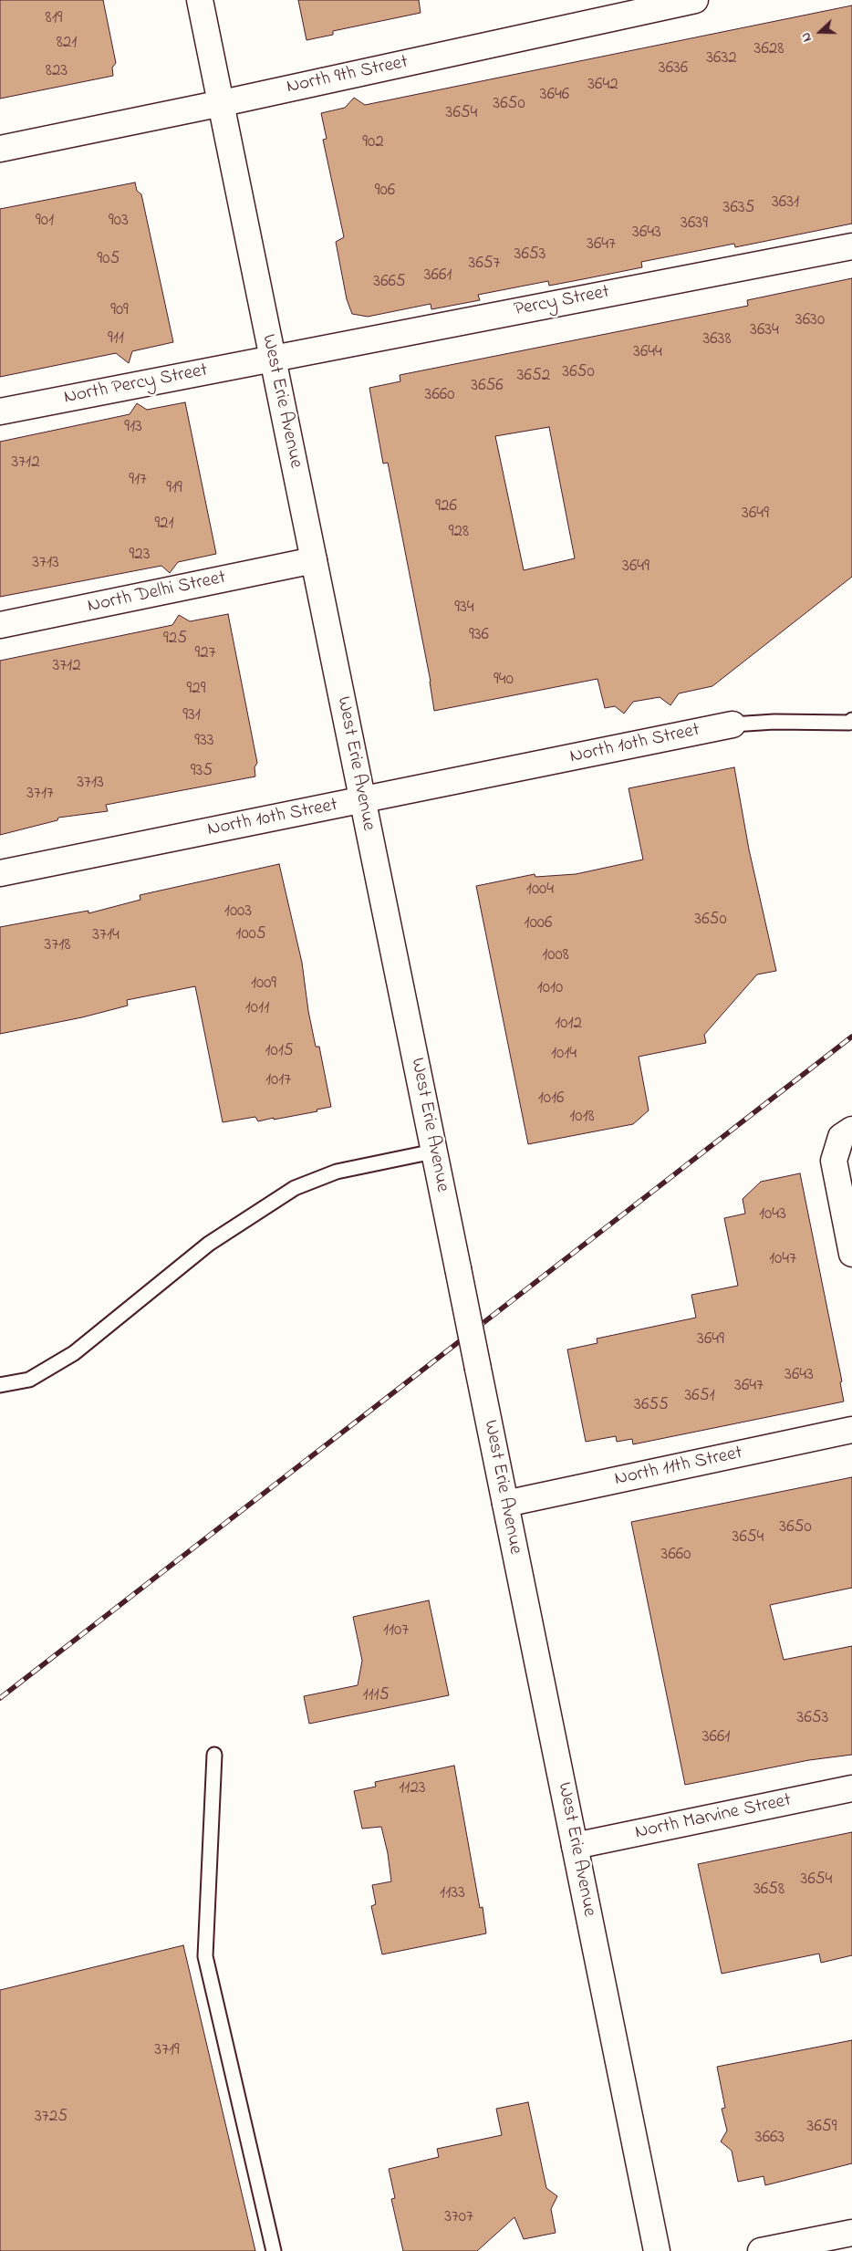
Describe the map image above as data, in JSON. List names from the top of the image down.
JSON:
{
  "streets": {
    "street": [
      "North 9th Street",
      "Percy Street",
      "North Percy Street",
      "West Erie Avenue",
      "North Delhi Street",
      "North 10th Street",
      "North 11th Street",
      "North Marvine Street"
    ]
  },
  "crossings": [
    ["North 9th Street", "West Erie Avenue"],
    ["Percy Street", "North Percy Street"],
    ["Percy Street", "West Erie Avenue"],
    ["North Percy Street", "West Erie Avenue"],
    ["West Erie Avenue", "North Delhi Street"],
    ["West Erie Avenue", "North 10th Street"],
    ["West Erie Avenue", "North 11th Street"],
    ["West Erie Avenue", "North Marvine Street"]
  ],
  "house_numbers": [
    "819",
    "821",
    "3628",
    "3632",
    "3636",
    "823",
    "3642",
    "3646",
    "3650",
    "3654",
    "902",
    "906",
    "3631",
    "3635",
    "901",
    "903",
    "3639",
    "3643",
    "3647",
    "3653",
    "905",
    "3657",
    "3661",
    "3665",
    "909",
    "3630",
    "3634",
    "911",
    "3638",
    "3644",
    "3650",
    "3652",
    "3656",
    "3660",
    "913",
    "3712",
    "917",
    "919",
    "926",
    "3649",
    "921",
    "928",
    "923",
    "3713",
    "3649",
    "934",
    "936",
    "925",
    "927",
    "3712",
    "940",
    "929",
    "931",
    "933",
    "935",
    "3713",
    "3717",
    "1004",
    "1003",
    "3650",
    "1006",
    "1005",
    "3714",
    "3718",
    "1008",
    "1009",
    "1010",
    "1011",
    "1012",
    "1015",
    "1014",
    "1017",
    "1016",
    "1018",
    "1043",
    "1047",
    "3649",
    "3643",
    "3647",
    "3651",
    "3655",
    "3650",
    "3654",
    "3660",
    "1107",
    "1115",
    "3653",
    "3661",
    "1123",
    "3654",
    "3658",
    "1133",
    "3719",
    "3725",
    "3659",
    "3663",
    "3707"
  ],
  "north": "left"
}
